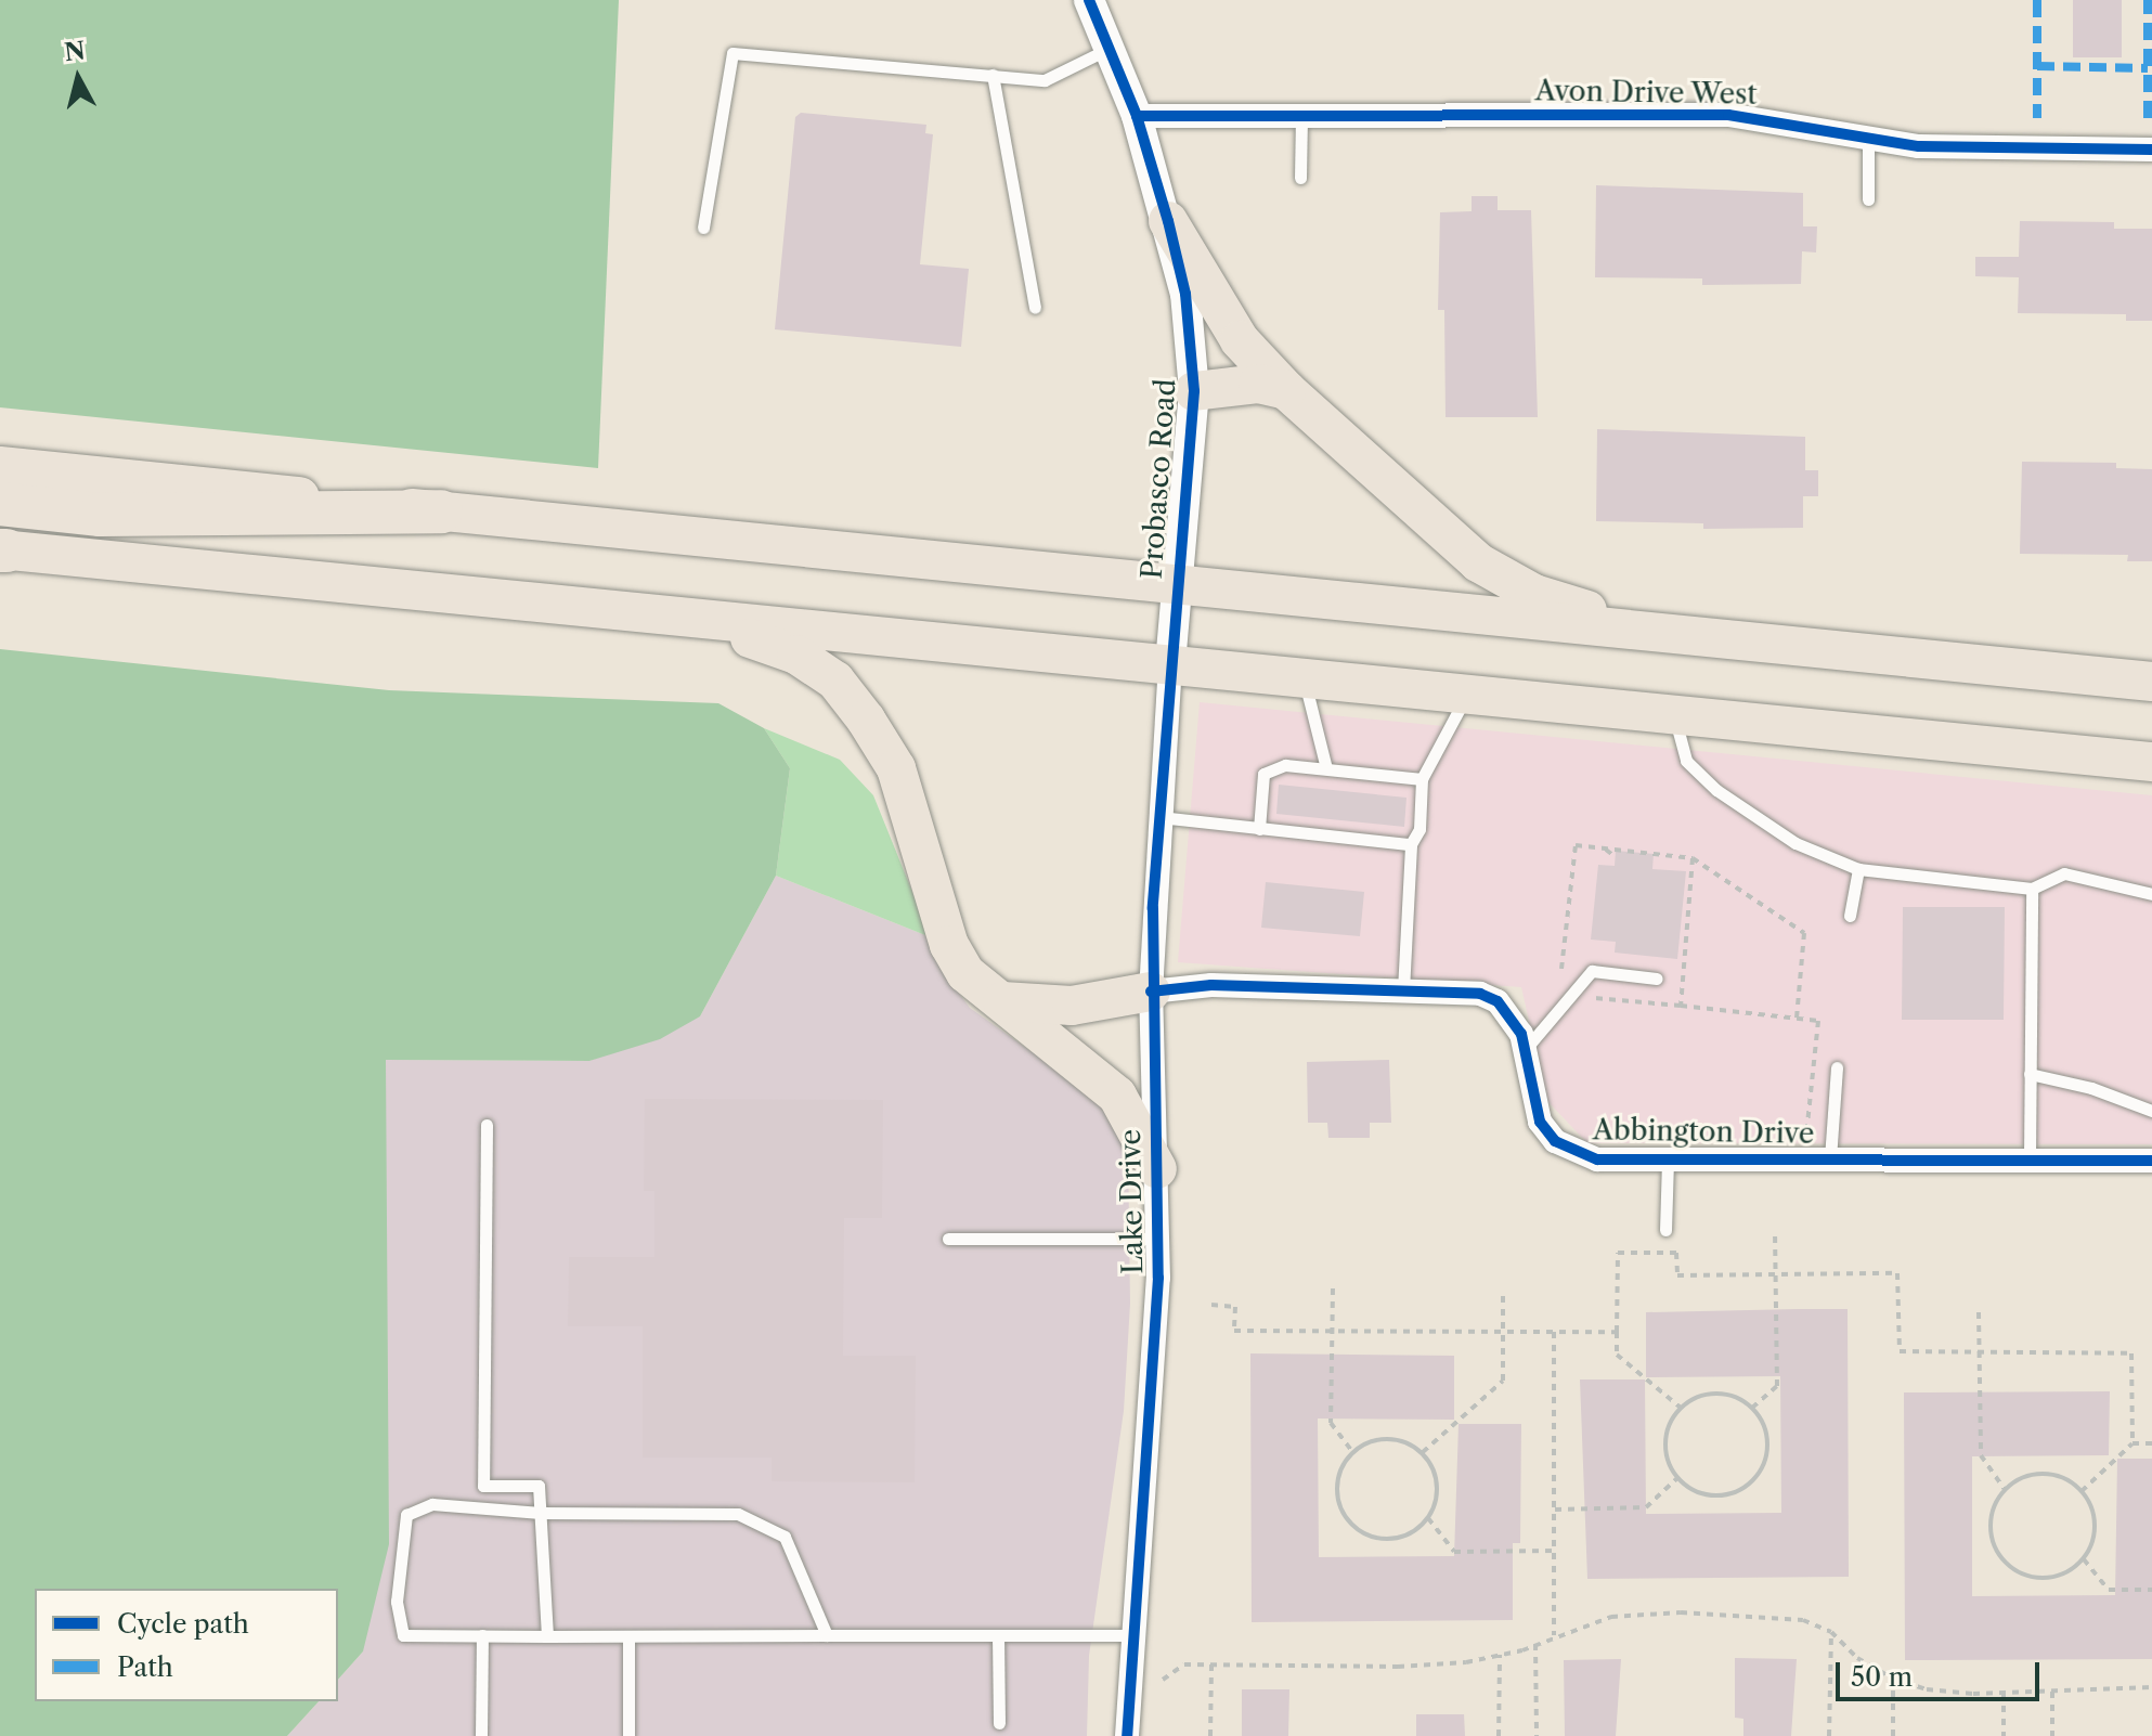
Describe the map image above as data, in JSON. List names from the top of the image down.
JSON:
{
  "streets": {
    "street": [
      "Avon Drive West",
      "Probasco Road",
      "Abbington Drive",
      "Lake Drive"
    ]
  },
  "crossings": [
    ["Avon Drive West", "Probasco Road"],
    ["Probasco Road", "Lake Drive"],
    ["Abbington Drive", "Lake Drive"]
  ],
  "legend": ["Cycle path", "Path"],
  "scale_bar": "50 m",
  "north": "top"
}
